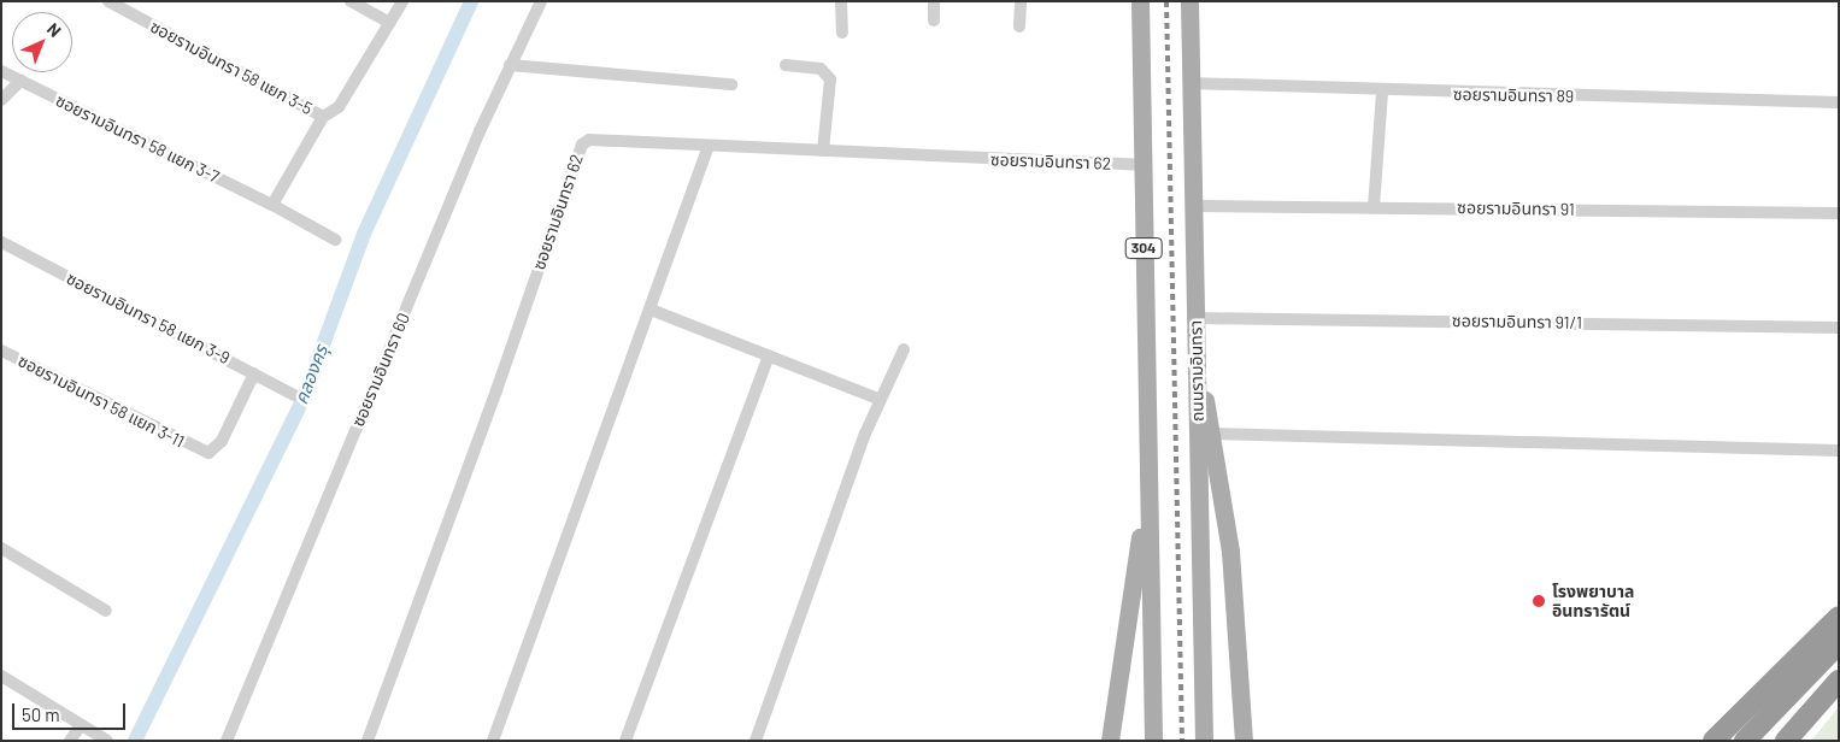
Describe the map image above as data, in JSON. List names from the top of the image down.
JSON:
{
  "streets": {
    "main road": ["304", "ถนนรามอินทรา"],
    "street": [
      "ซอยรามอินทรา 58 แยก 3-5",
      "ซอยรามอินทรา 89",
      "ซอยรามอินทรา 58 แยก 3-7",
      "ซอยรามอินทรา 62",
      "ซอยรามอินทรา 91",
      "ซอยรามอินทรา 58 แยก 3-9",
      "ซอยรามอินทรา 91/1",
      "ซอยรามอินทรา 60",
      "ซอยรามอินทรา 58 แยก 3-11"
    ]
  },
  "crossings": [
    ["ซอยรามอินทรา 89", "ถนนรามอินทรา"],
    ["ซอยรามอินทรา 62", "304"],
    ["ซอยรามอินทรา 91", "ถนนรามอินทรา"],
    ["ซอยรามอินทรา 58 แยก 3-9", "ซอยรามอินทรา 58 แยก 3-11"],
    ["ซอยรามอินทรา 91/1", "ถนนรามอินทรา"]
  ],
  "water": ["คลองครุ"],
  "places": ["โรงพยาบาล อินทรารัตน์"],
  "scale_bar": "50 m",
  "north": "top right"
}
